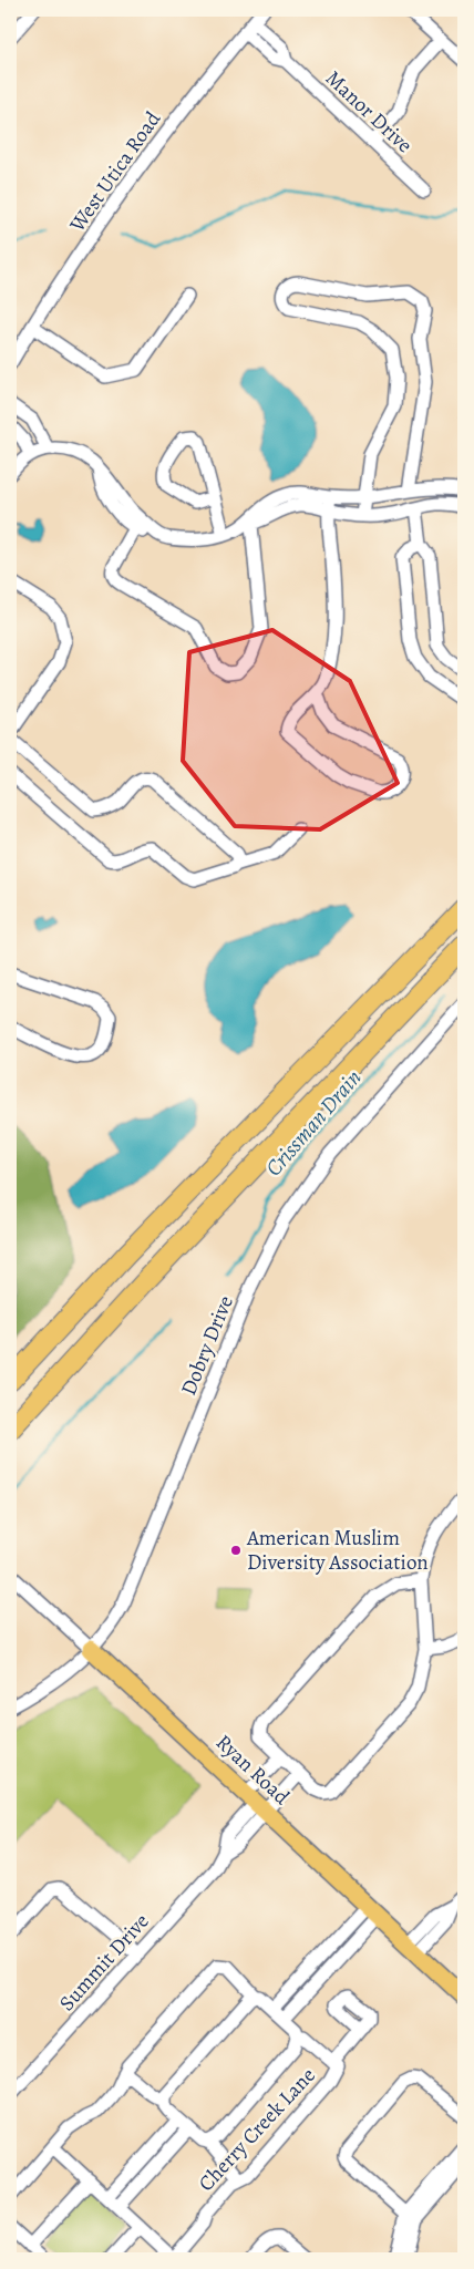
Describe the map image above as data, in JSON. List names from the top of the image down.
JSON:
{
  "streets": {
    "main road": ["Ryan Road"],
    "street": [
      "Manor Drive",
      "West Utica Road",
      "Dobry Drive",
      "Summit Drive",
      "Cherry Creek Lane"
    ]
  },
  "crossings": [
    ["Manor Drive", "West Utica Road"],
    ["Dobry Drive", "Ryan Road"],
    ["Ryan Road", "Summit Drive"]
  ],
  "water": ["Crissman Drain"],
  "places": ["American Muslim Diversity Association"]
}
